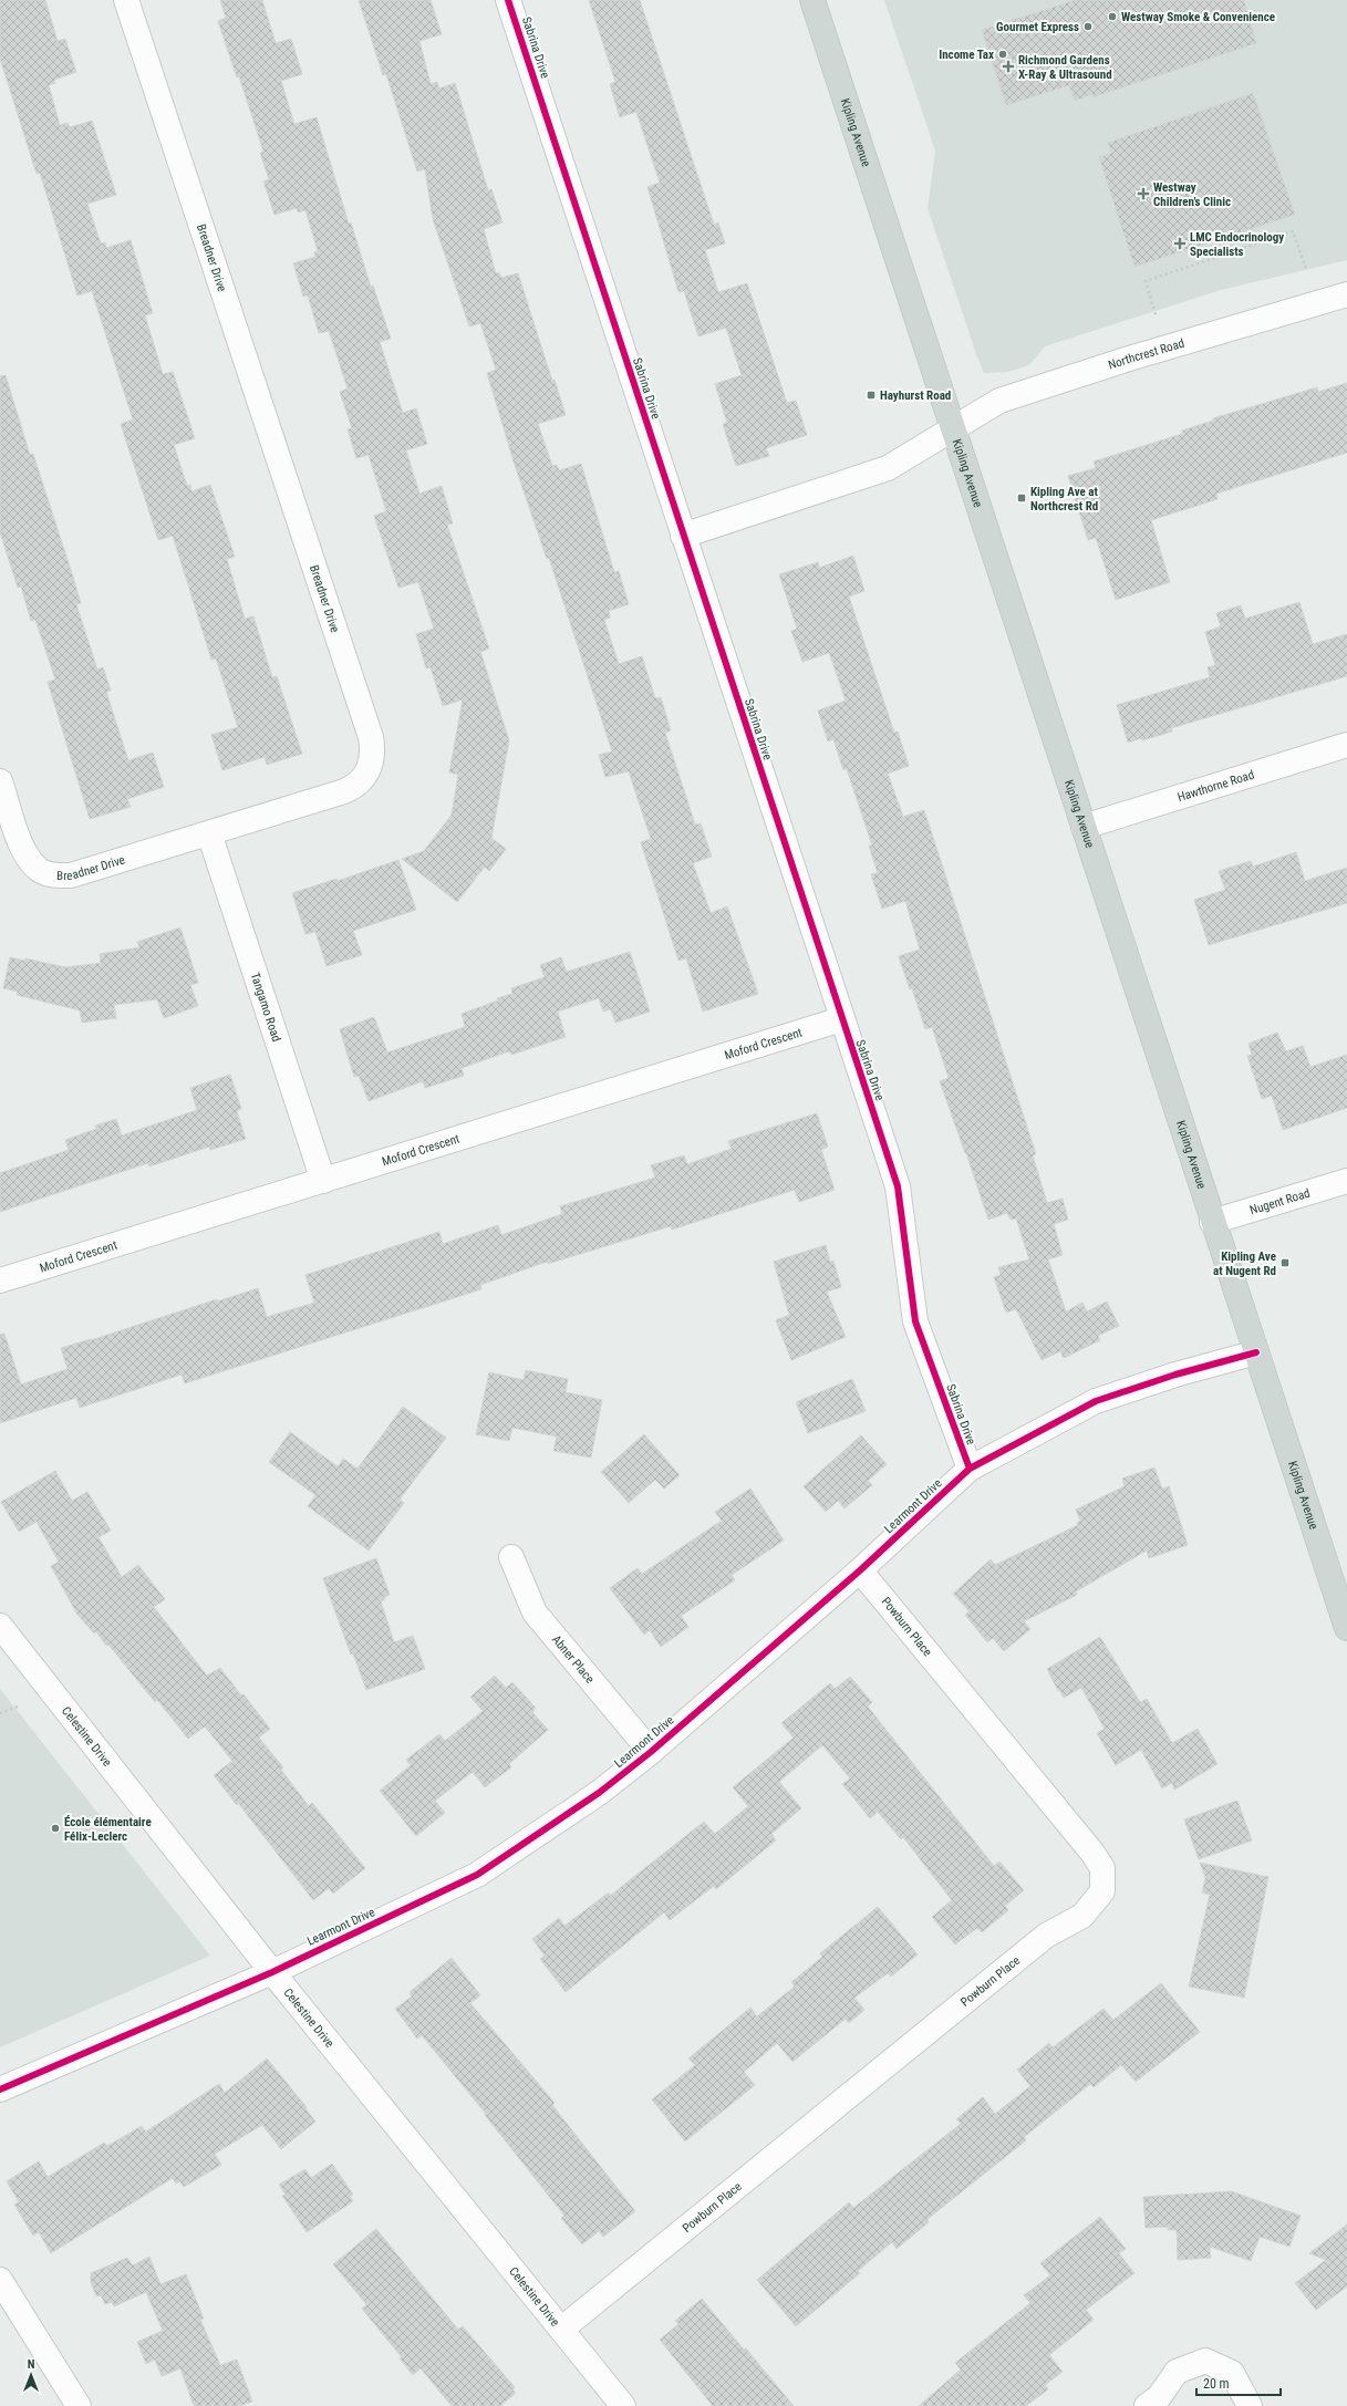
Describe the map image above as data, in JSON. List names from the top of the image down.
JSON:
{
  "streets": {
    "main road": ["Kipling Avenue"],
    "street": [
      "Sabrina Drive",
      "Breadner Drive",
      "Northcrest Road",
      "Hawthorne Road",
      "Tangamo Road",
      "Moford Crescent",
      "Nugent Road",
      "Learmont Drive",
      "Powburn Place",
      "Abner Place",
      "Celestine Drive"
    ]
  },
  "crossings": [
    ["Sabrina Drive", "Moford Crescent"],
    ["Sabrina Drive", "Learmont Drive"],
    ["Kipling Avenue", "Northcrest Road"],
    ["Kipling Avenue", "Hawthorne Road"],
    ["Kipling Avenue", "Nugent Road"],
    ["Kipling Avenue", "Learmont Drive"],
    ["Breadner Drive", "Tangamo Road"],
    ["Tangamo Road", "Moford Crescent"],
    ["Learmont Drive", "Powburn Place"],
    ["Learmont Drive", "Abner Place"],
    ["Learmont Drive", "Celestine Drive"],
    ["Powburn Place", "Celestine Drive"]
  ],
  "places": {
    "other": [
      "Westway Smoke & Convenience",
      "Gourmet Express",
      "Income Tax",
      "École élémentaire Félix-Leclerc"
    ],
    "health": ["Richmond Gardens X-Ray & Ultrasound", "Westway Children’s Clinic", "LMC Endocrinology Specialists"],
    "transit": ["Hayhurst Road", "Kipling Ave at Northcrest Rd", "Kipling Ave at Nugent Rd"]
  },
  "scale_bar": "20 m",
  "north": "top"
}
